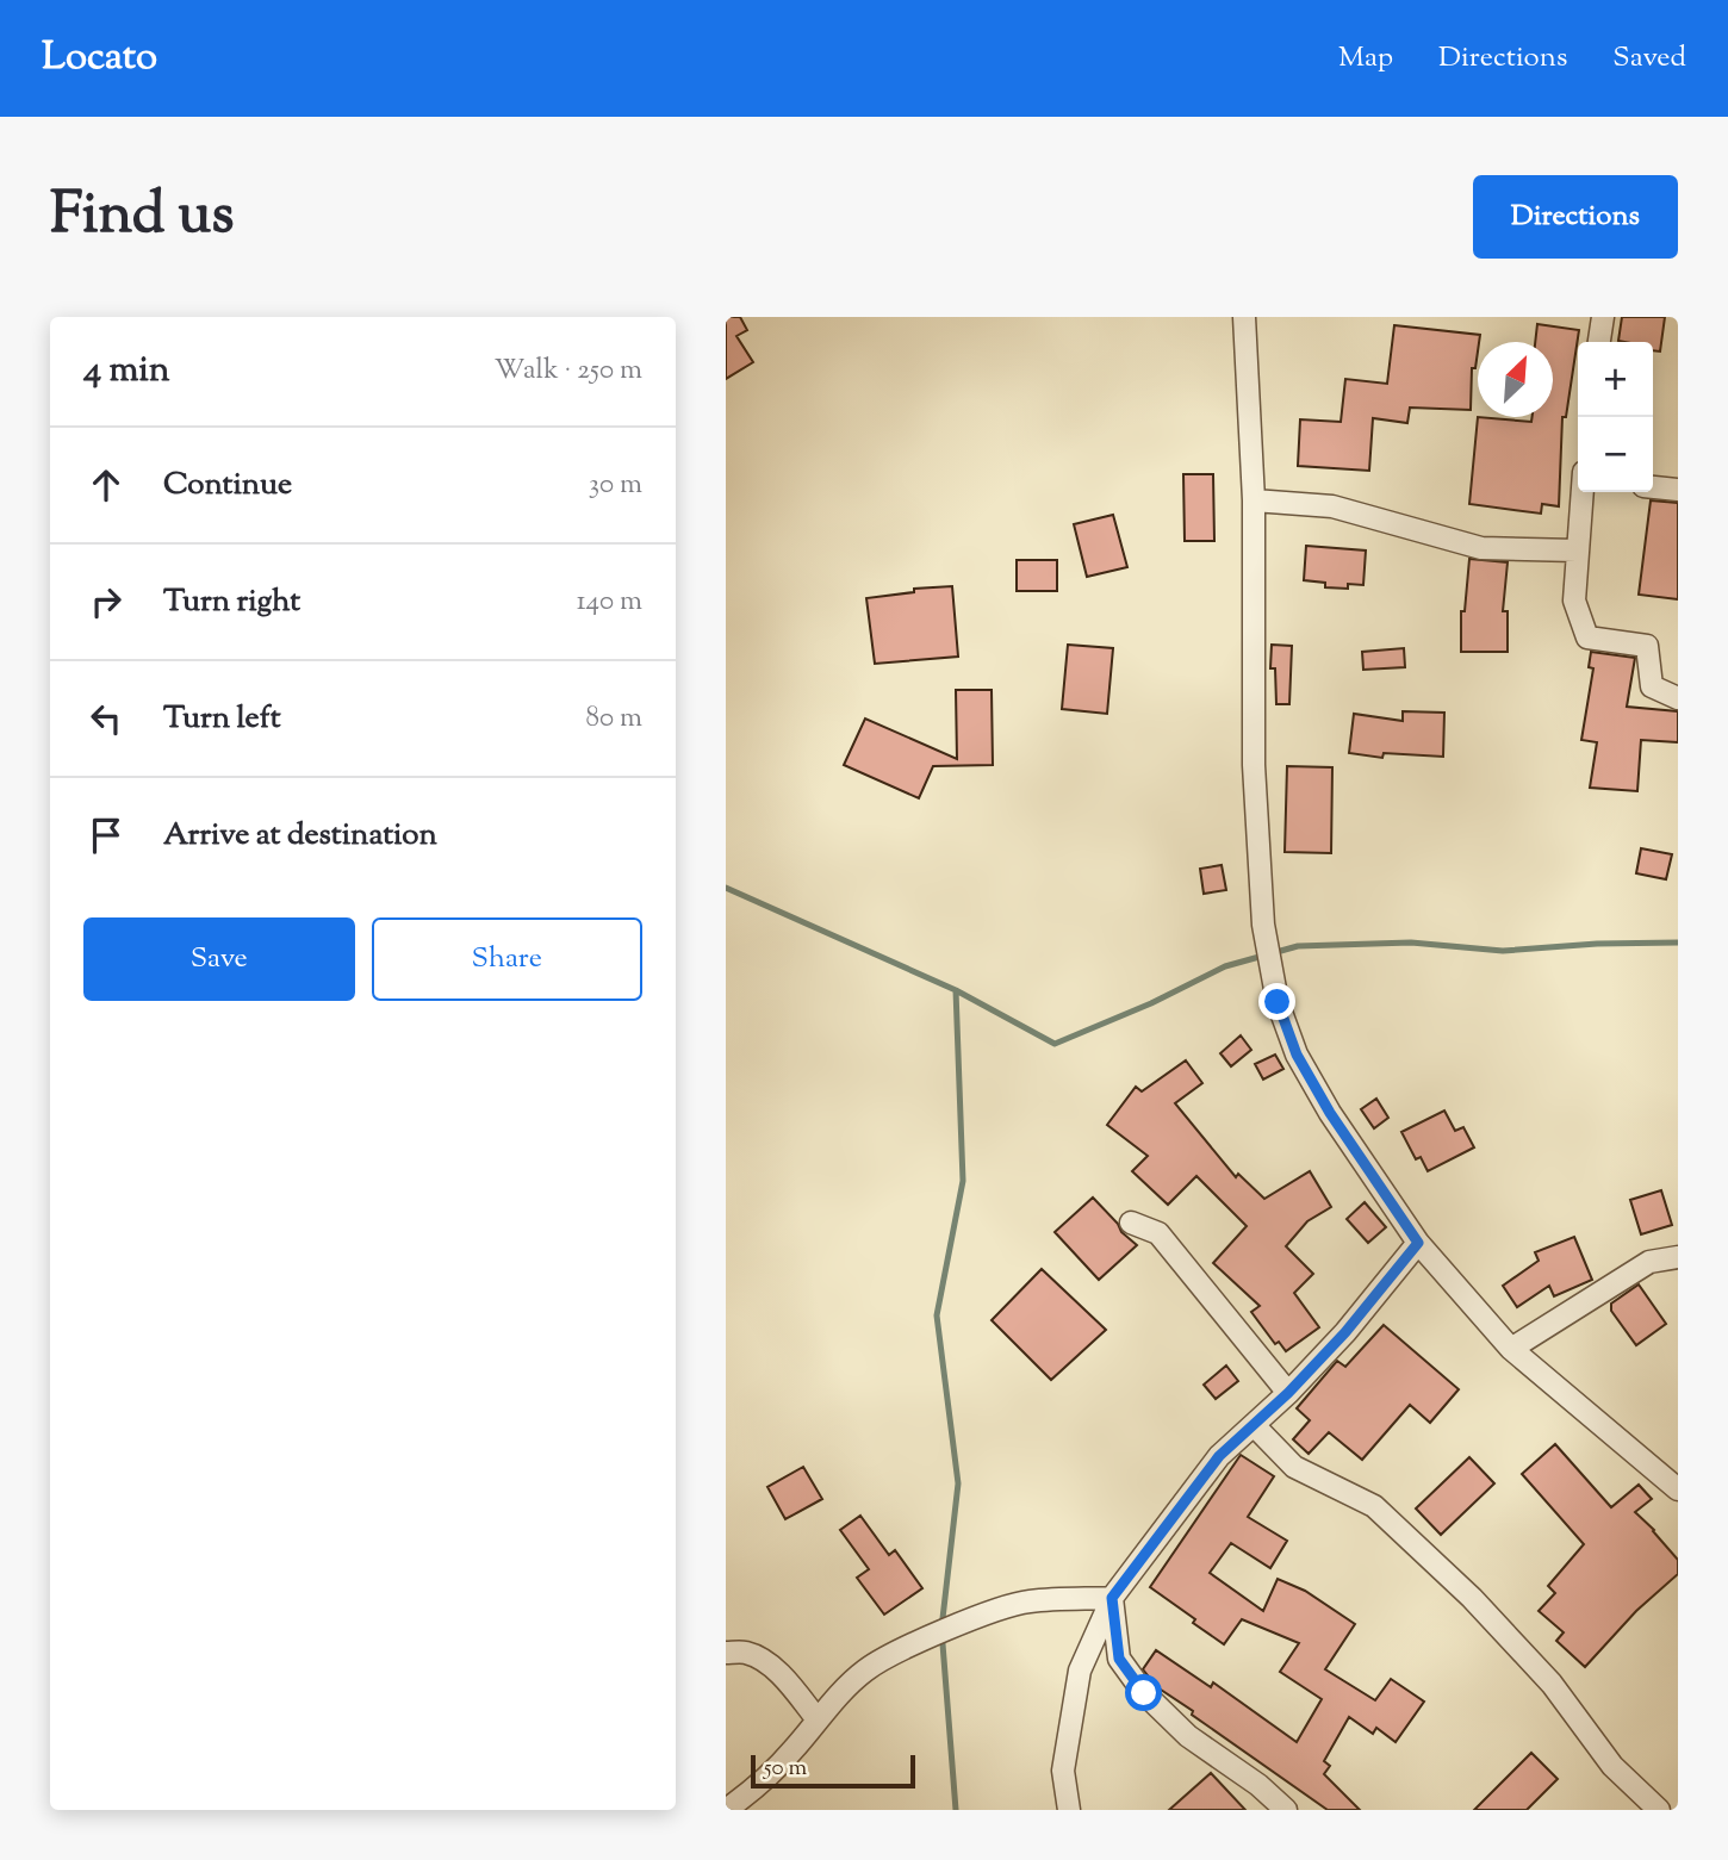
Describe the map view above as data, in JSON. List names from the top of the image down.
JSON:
{
  "scale_bar": "50 m",
  "north": "top right",
  "page": {
    "header": "Locato",
    "nav": ["Map", "Directions", "Saved"],
    "title": "Find us",
    "buttons": [
      "Directions",
      ["Save", "Share"]
    ],
    "heading": ["4 min", "Walk · 250 m"],
    "map_buttons": ["+", "−"],
    "list": [
      ["Continue", "30 m"],
      ["Turn right", "140 m"],
      ["Turn left", "80 m"],
      "Arrive at destination"
    ],
    "scale": "50 m"
  }
}
